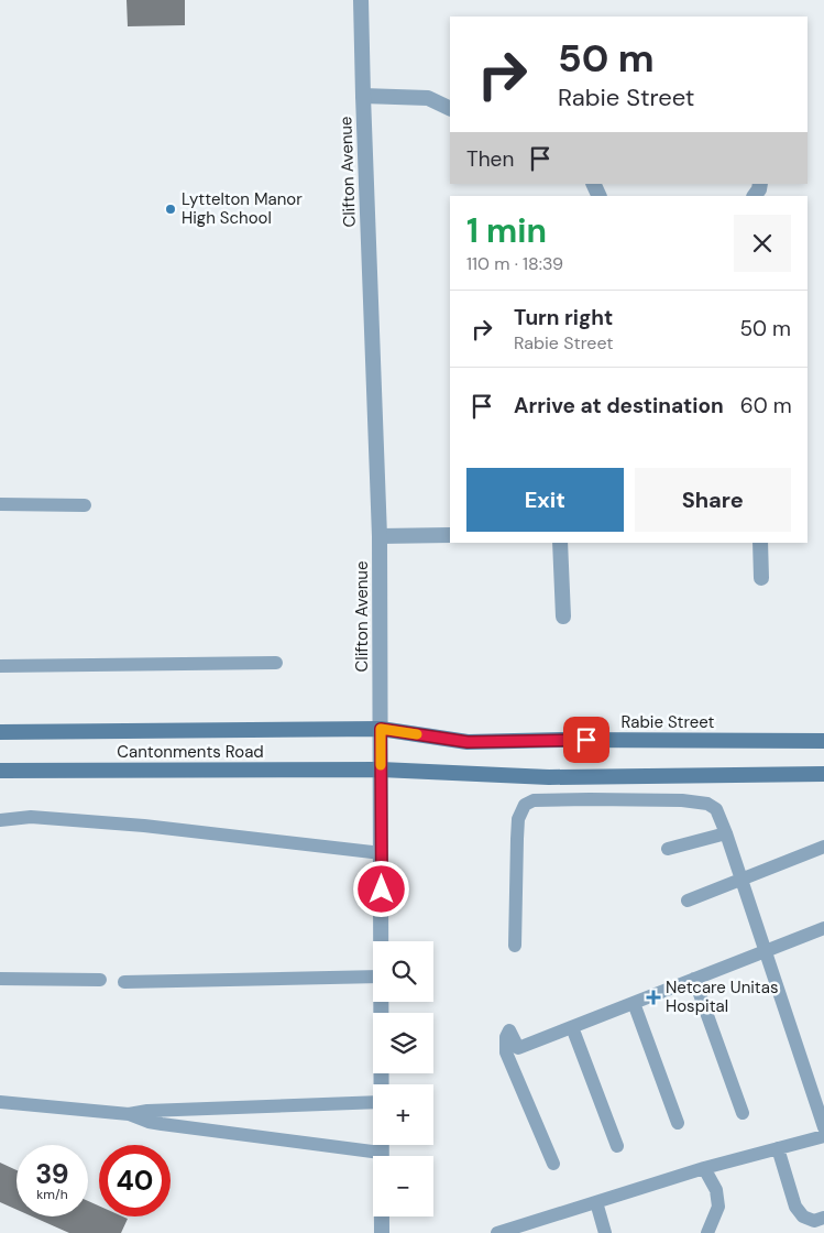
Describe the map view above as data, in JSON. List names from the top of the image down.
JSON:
{
  "streets": {
    "main road": ["Rabie Street", "Cantonments Road"],
    "street": ["Clifton Avenue"]
  },
  "crossings": [
    ["Clifton Avenue", "Rabie Street"],
    ["Clifton Avenue", "Cantonments Road"],
    ["Rabie Street", "Cantonments Road"]
  ],
  "places": {
    "other": ["Lyttelton Manor High School"],
    "health": ["Netcare Unitas Hospital"]
  },
  "page": {
    "turn": ["50 m", "Rabie Street"],
    "then": "Then",
    "heading": ["1 min", "110 m · 18:39"],
    "list": [
      {
        "name": "Turn right",
        "note": "Rabie Street",
        "value": "50 m"
      },
      {
        "name": "Arrive at destination",
        "value": "60 m"
      }
    ],
    "buttons": ["Exit", "Share"],
    "map_buttons": ["+", "−"],
    "speed": "39 km/h",
    "limit": "40"
  }
}
